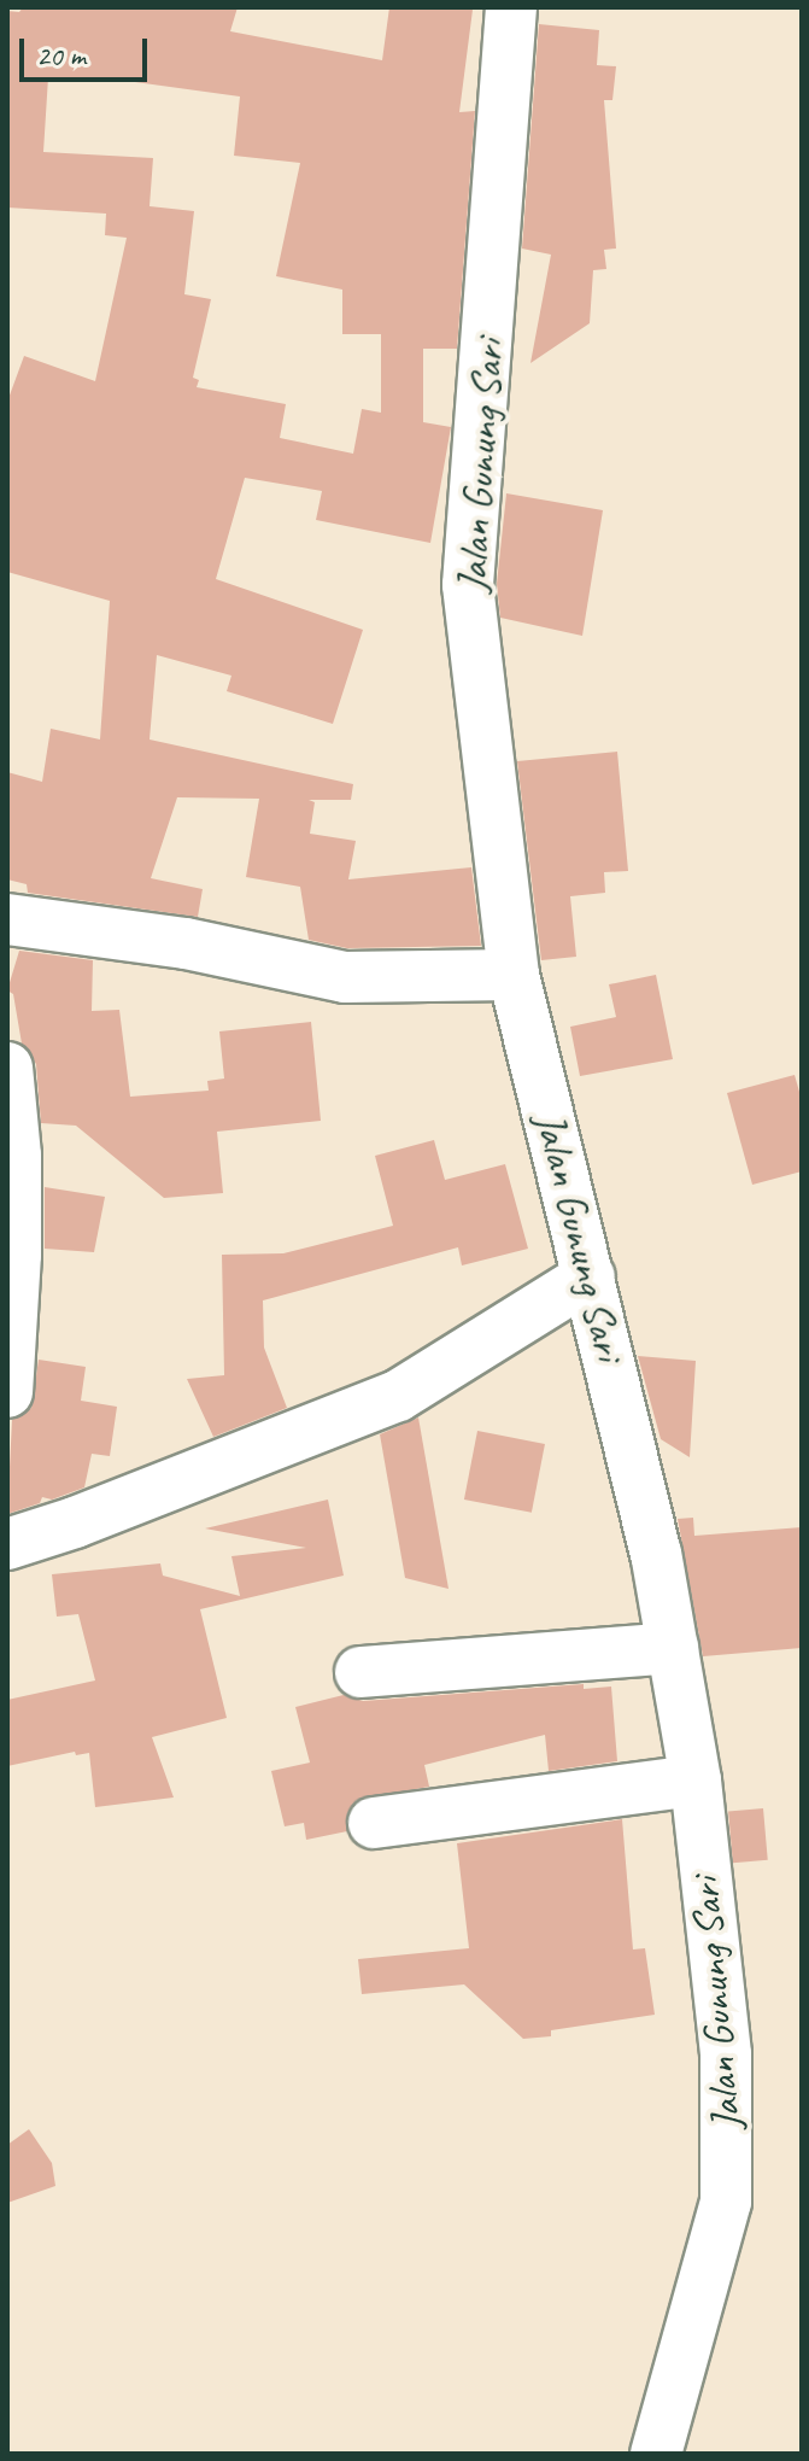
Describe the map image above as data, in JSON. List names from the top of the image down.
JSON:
{
  "streets": {
    "street": ["Jalan Gunung Sari"]
  },
  "scale_bar": "20 m"
}
